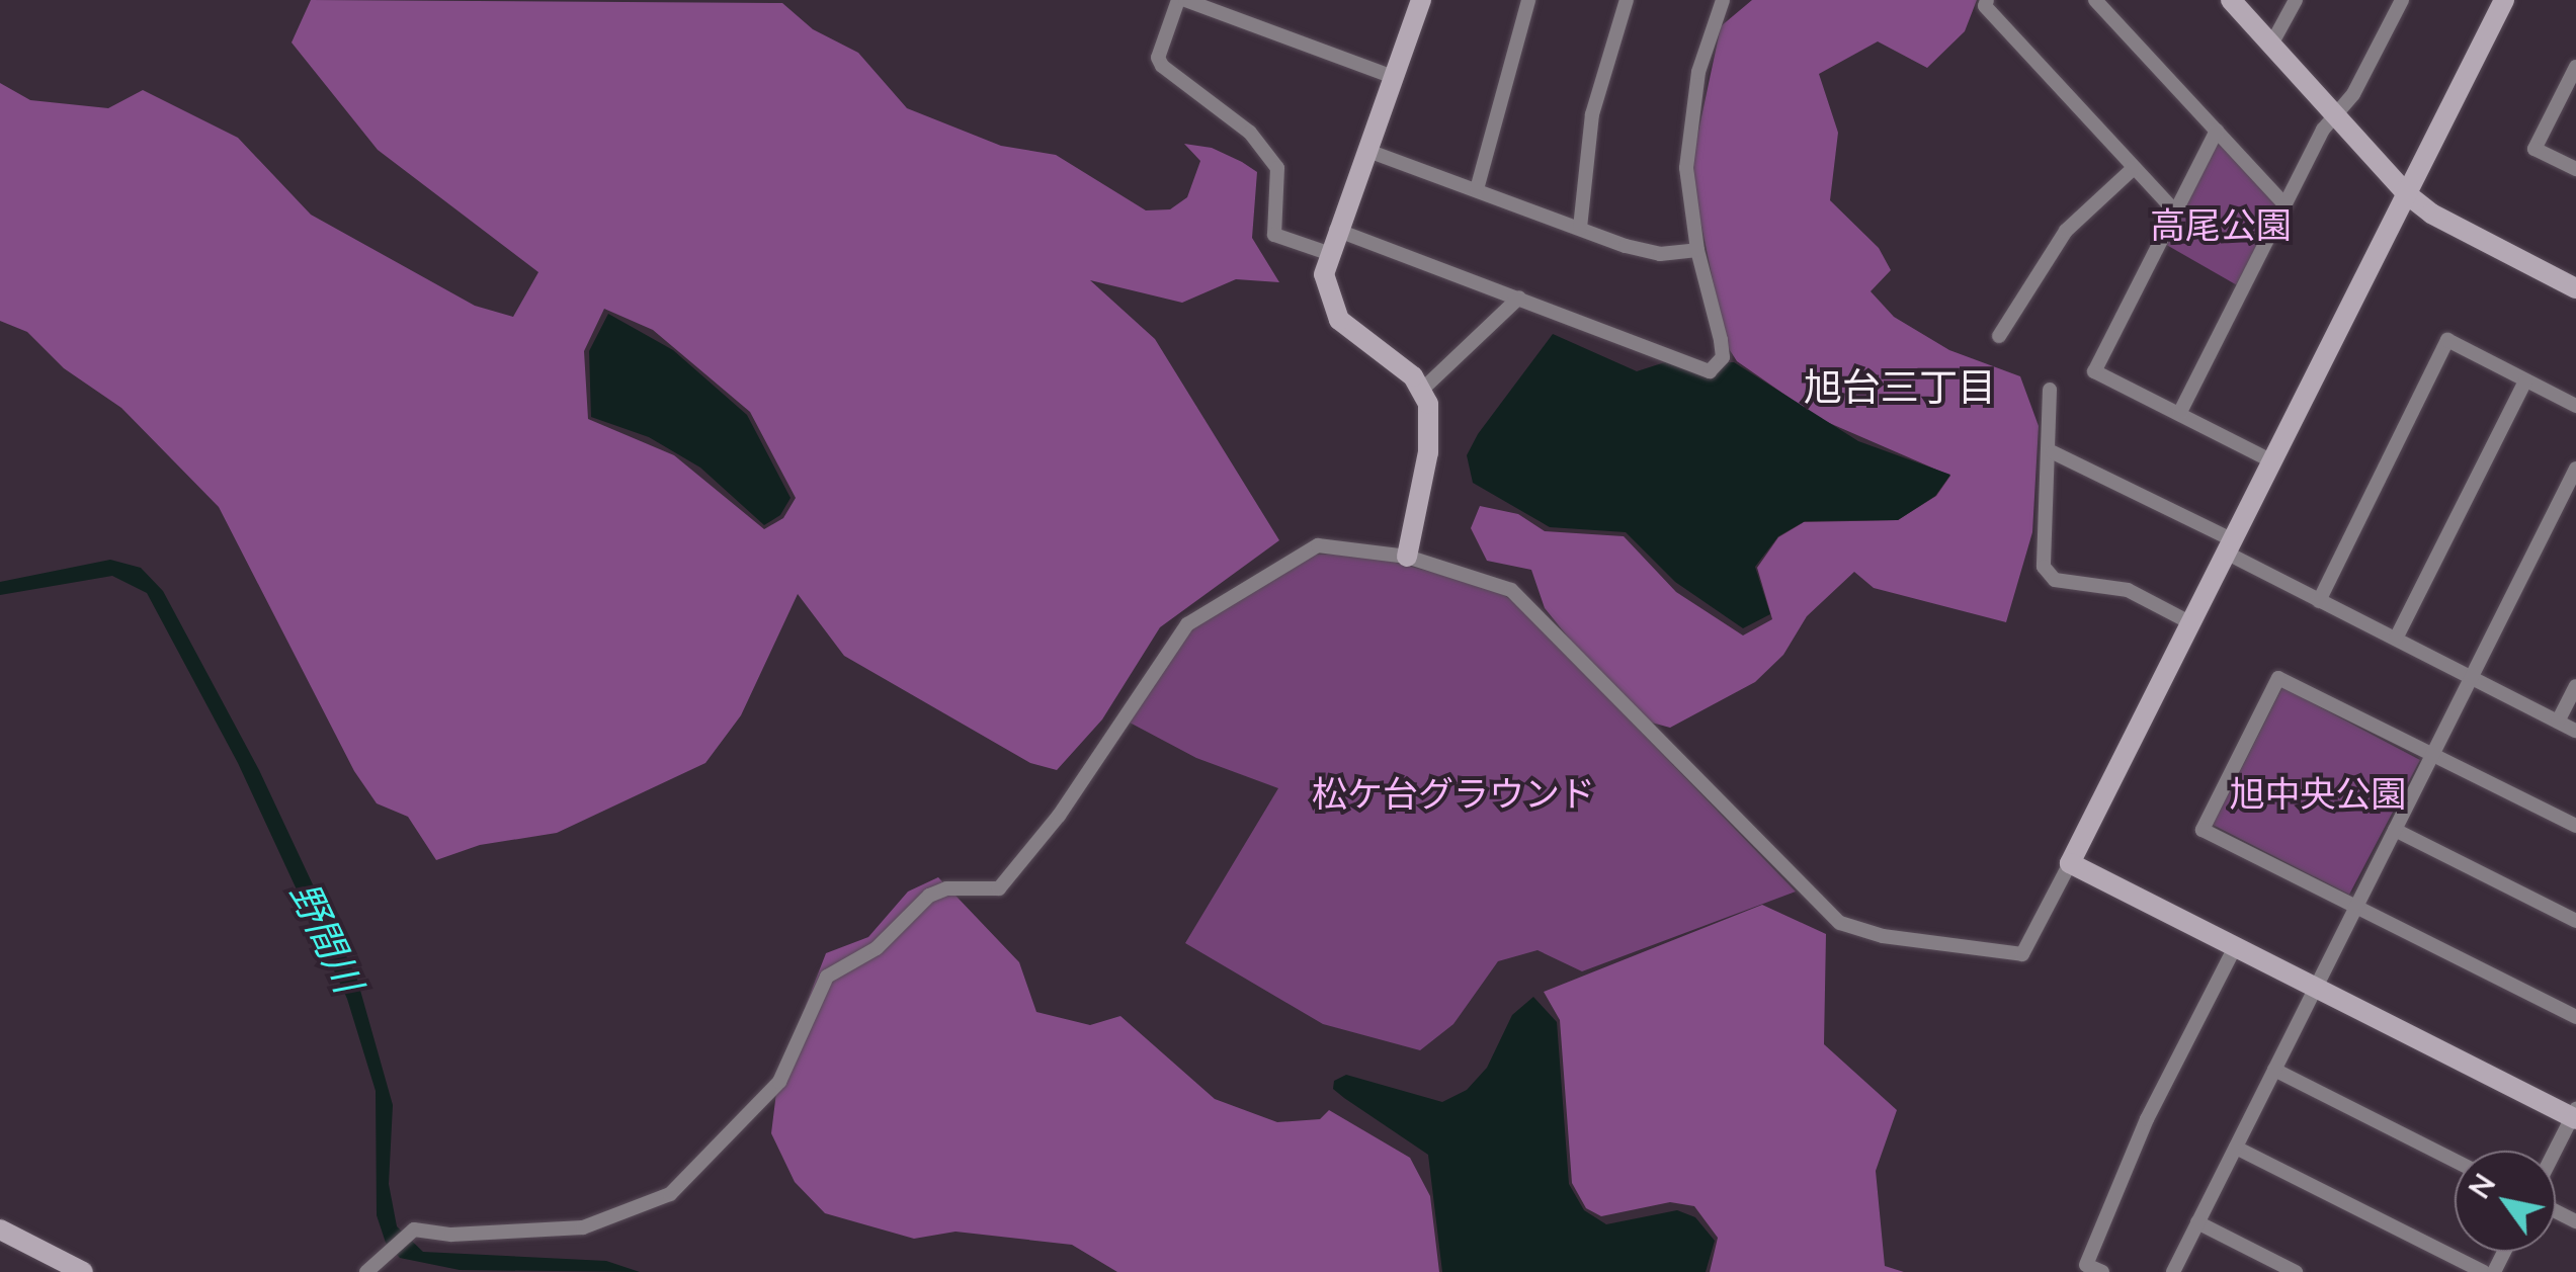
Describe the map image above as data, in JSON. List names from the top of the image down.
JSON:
{
  "districts": ["旭台三丁目"],
  "water": ["野間川"],
  "parks": ["高尾公園", "松ケ台グラウンド", "旭中央公園"],
  "north": "top left"
}
